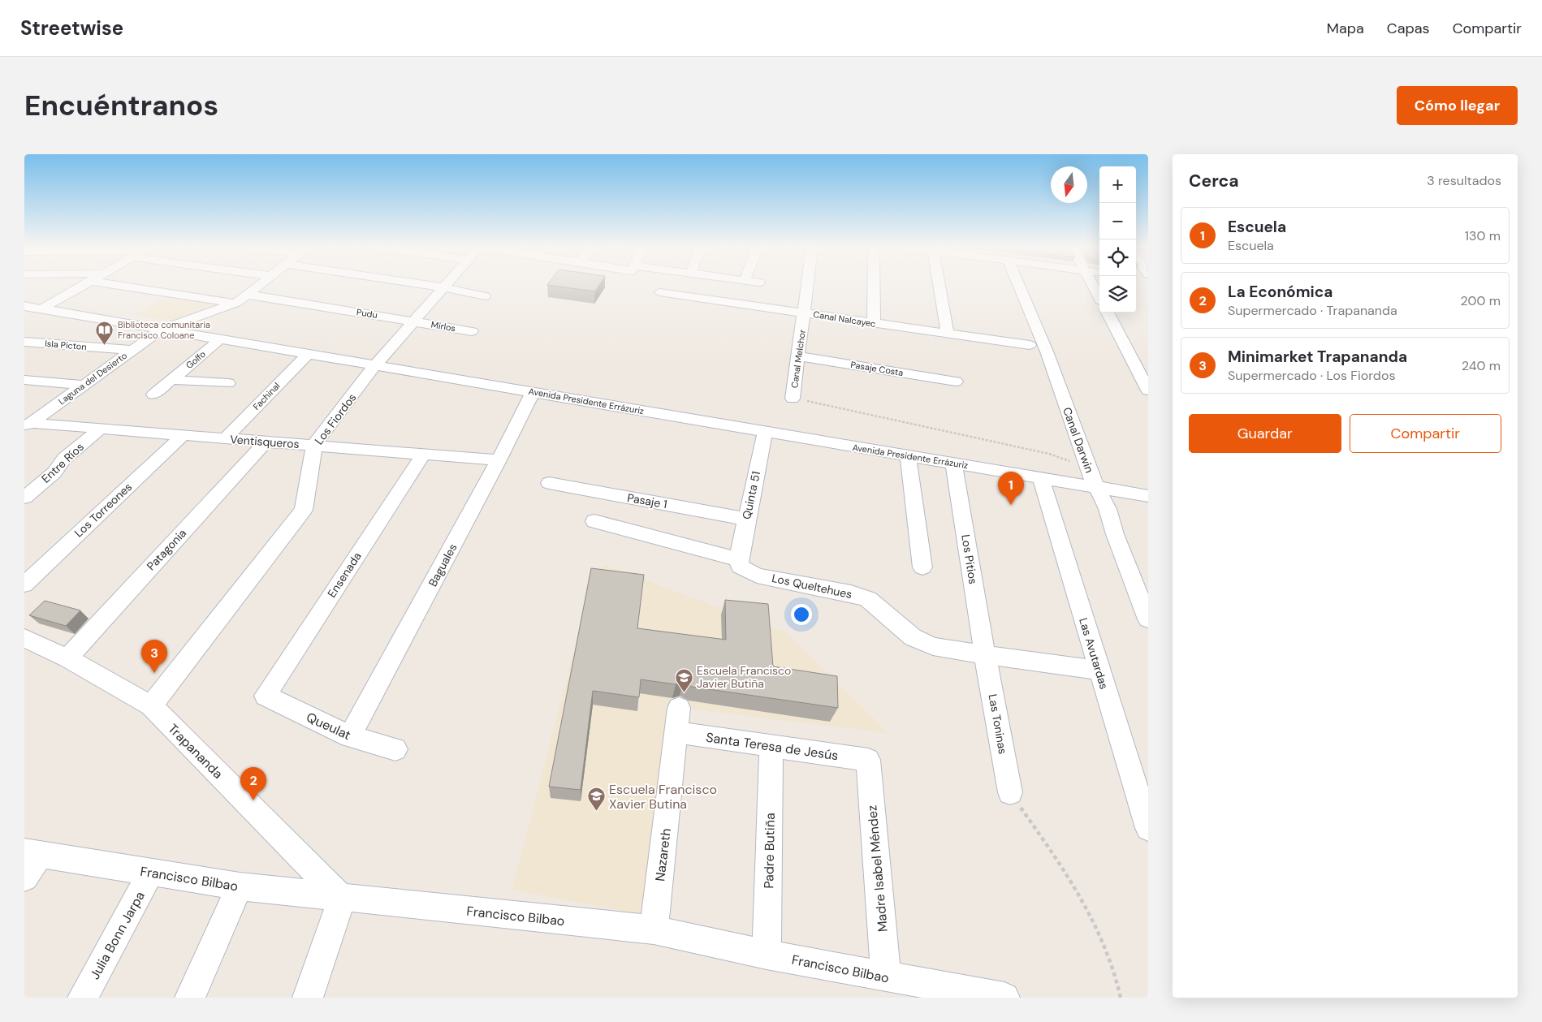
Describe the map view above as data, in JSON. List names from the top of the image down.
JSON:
{
  "streets": {
    "street": [
      "Pudu",
      "Canal Nalcayec",
      "Mirlos",
      "Isla Picton",
      "Canal Melchor",
      "Golfo",
      "Pasaje Costa",
      "Laguna del Desierto",
      "Fachinal",
      "Avenida Presidente Errázuriz",
      "Los Fiordos",
      "Canal Darwin",
      "Ventisqueros",
      "Entre Ríos",
      "Quinta 51",
      "Pasaje 1",
      "Los Torreones",
      "Patagonia",
      "Los Pitios",
      "Baguales",
      "Ensenada",
      "Los Queltehues",
      "Las Avutardas",
      "Las Toninas",
      "Queulat",
      "Santa Teresa de Jesús",
      "Trapananda",
      "Padre Butiña",
      "Nazareth",
      "Madre Isabel Méndez",
      "Francisco Bilbao",
      "Julia Bonn Jarpa"
    ]
  },
  "crossings": [
    ["Pudu", "Mirlos"],
    ["Pudu", "Los Fiordos"],
    ["Canal Nalcayec", "Canal Melchor"],
    ["Mirlos", "Los Fiordos"],
    ["Isla Picton", "Laguna del Desierto"],
    ["Canal Melchor", "Pasaje Costa"],
    ["Golfo", "Avenida Presidente Errázuriz"],
    ["Laguna del Desierto", "Avenida Presidente Errázuriz"],
    ["Laguna del Desierto", "Ventisqueros"],
    ["Fachinal", "Avenida Presidente Errázuriz"],
    ["Fachinal", "Ventisqueros"],
    ["Avenida Presidente Errázuriz", "Los Fiordos"],
    ["Avenida Presidente Errázuriz", "Canal Darwin"],
    ["Avenida Presidente Errázuriz", "Quinta 51"],
    ["Avenida Presidente Errázuriz", "Los Pitios"],
    ["Avenida Presidente Errázuriz", "Baguales"],
    ["Avenida Presidente Errázuriz", "Las Avutardas"],
    ["Los Fiordos", "Ventisqueros"],
    ["Los Fiordos", "Trapananda"],
    ["Ventisqueros", "Entre Ríos"],
    ["Ventisqueros", "Los Torreones"],
    ["Ventisqueros", "Patagonia"],
    ["Ventisqueros", "Baguales"],
    ["Ventisqueros", "Ensenada"],
    ["Quinta 51", "Pasaje 1"],
    ["Quinta 51", "Los Queltehues"],
    ["Patagonia", "Trapananda"],
    ["Los Pitios", "Los Queltehues"],
    ["Los Pitios", "Las Toninas"],
    ["Baguales", "Queulat"],
    ["Ensenada", "Queulat"],
    ["Los Queltehues", "Las Avutardas"],
    ["Los Queltehues", "Las Toninas"],
    ["Santa Teresa de Jesús", "Padre Butiña"],
    ["Santa Teresa de Jesús", "Nazareth"],
    ["Santa Teresa de Jesús", "Madre Isabel Méndez"],
    ["Trapananda", "Francisco Bilbao"],
    ["Padre Butiña", "Francisco Bilbao"],
    ["Nazareth", "Francisco Bilbao"],
    ["Madre Isabel Méndez", "Francisco Bilbao"],
    ["Francisco Bilbao", "Julia Bonn Jarpa"]
  ],
  "places": {
    "library": ["Biblioteca comunitaria Francisco Coloane"],
    "school or university": ["Escuela Francisco Javier Butiña", "Escuela Francisco Xavier Butina"]
  },
  "north": "bottom",
  "page": {
    "header": "Streetwise",
    "nav": ["Mapa", "Capas", "Compartir"],
    "buttons": [
      "Cómo llegar",
      ["Guardar", "Compartir"]
    ],
    "title": "Encuéntranos",
    "heading": ["Cerca", "3 resultados"],
    "map_buttons": ["+", "−"],
    "list": [
      {
        "mark": "1",
        "name": "Escuela",
        "note": "Escuela",
        "value": "130 m"
      },
      {
        "mark": "2",
        "name": "La Económica",
        "note": "Supermercado · Trapananda",
        "value": "200 m"
      },
      {
        "mark": "3",
        "name": "Minimarket Trapananda",
        "note": "Supermercado · Los Fiordos",
        "value": "240 m"
      }
    ],
    "pins": ["1", "3", "2"]
  }
}
